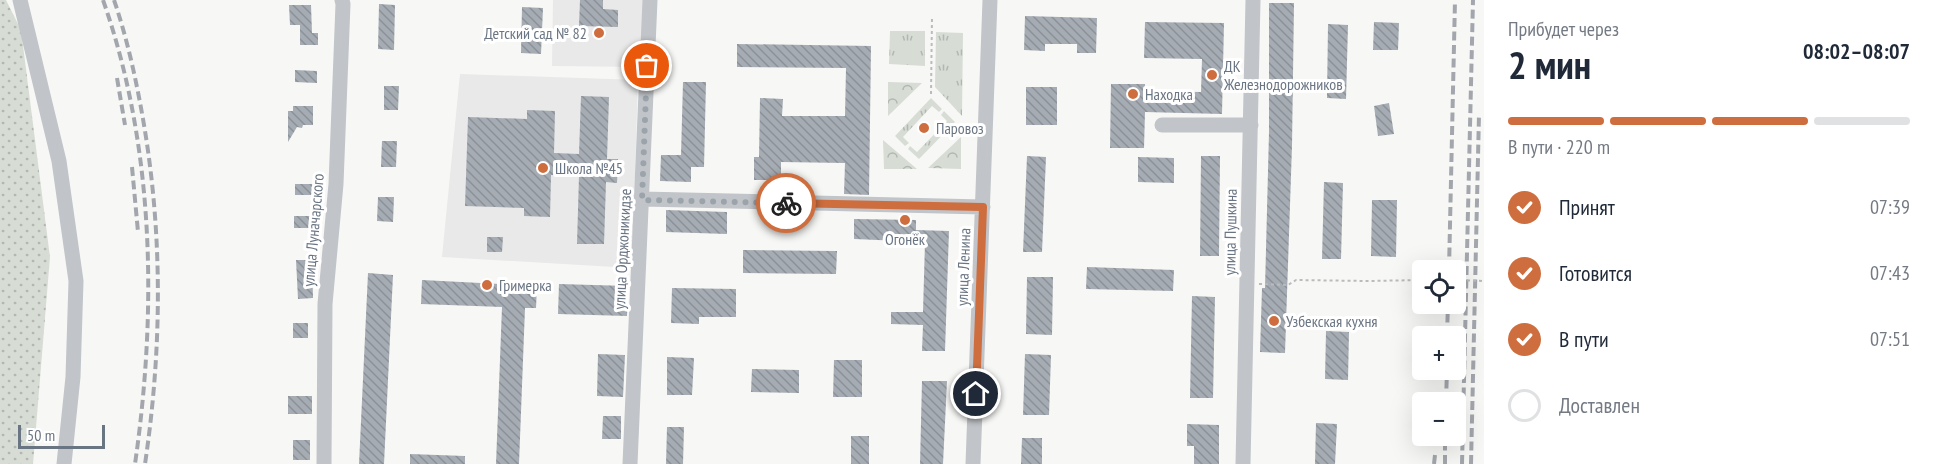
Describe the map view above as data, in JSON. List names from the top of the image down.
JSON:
{
  "streets": {
    "street": [
      "улица Луначарского",
      "улица Пушкина",
      "улица Орджоникидзе",
      "улица Ленина"
    ]
  },
  "places": [
    "Детский сад № 82",
    "ДК Железнодорожников",
    "Находка",
    "Паровоз",
    "Школа №45",
    "Огонёк",
    "Гримерка",
    "Узбекская кухня"
  ],
  "scale_bar": "50 m",
  "page": {
    "heading": ["2 мин", "Прибудет через", "08:02–08:07"],
    "bar": "В пути · 220 m",
    "list": [
      ["Принят", "07:39"],
      ["Готовится", "07:43"],
      ["В пути", "07:51"],
      "Доставлен"
    ],
    "map_buttons": ["+", "−"],
    "scale": "50 m"
  }
}
